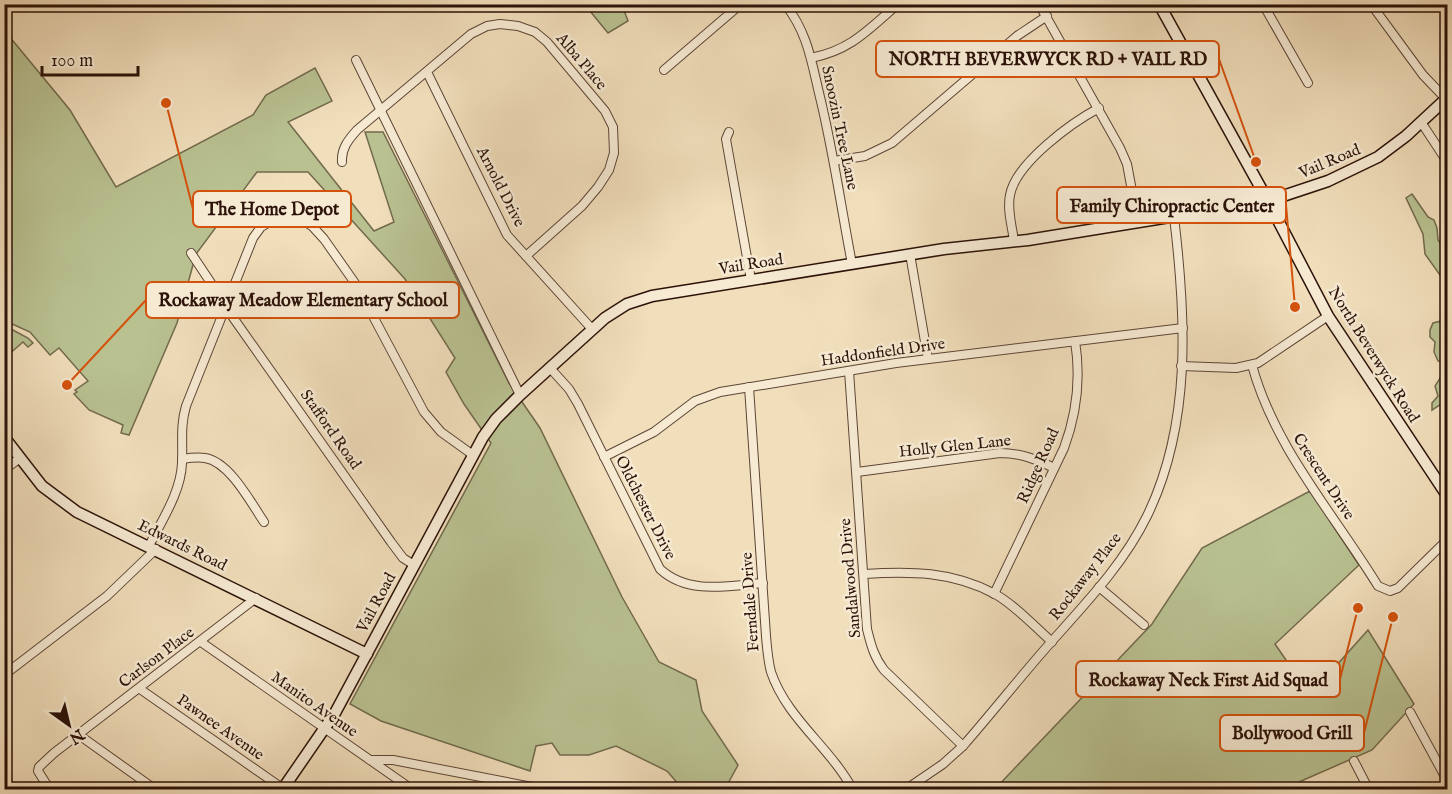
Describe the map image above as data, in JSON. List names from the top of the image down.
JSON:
{
  "streets": {
    "street": [
      "Alba Place",
      "Snoozin Tree Lane",
      "Vail Road",
      "Arnold Drive",
      "Haddonfield Drive",
      "North Beverwyck Road",
      "Stafford Road",
      "Holly Glen Lane",
      "Ridge Road",
      "Crescent Drive",
      "Oldchester Drive",
      "Edwards Road",
      "Rockaway Place",
      "Sandalwood Drive",
      "Ferndale Drive",
      "Carlson Place",
      "Manito Avenue",
      "Pawnee Avenue"
    ]
  },
  "crossings": [
    ["Alba Place", "Arnold Drive"],
    ["Snoozin Tree Lane", "Vail Road"],
    ["Vail Road", "Arnold Drive"],
    ["Vail Road", "North Beverwyck Road"],
    ["Vail Road", "Stafford Road"],
    ["Vail Road", "Oldchester Drive"],
    ["Vail Road", "Edwards Road"],
    ["Vail Road", "Rockaway Place"],
    ["Vail Road", "Manito Avenue"],
    ["Vail Road", "Pawnee Avenue"],
    ["Haddonfield Drive", "Ridge Road"],
    ["Haddonfield Drive", "Oldchester Drive"],
    ["Haddonfield Drive", "Rockaway Place"],
    ["Haddonfield Drive", "Sandalwood Drive"],
    ["Haddonfield Drive", "Ferndale Drive"],
    ["Holly Glen Lane", "Ridge Road"],
    ["Holly Glen Lane", "Sandalwood Drive"],
    ["Oldchester Drive", "Ferndale Drive"],
    ["Edwards Road", "Carlson Place"],
    ["Rockaway Place", "Sandalwood Drive"],
    ["Carlson Place", "Manito Avenue"],
    ["Carlson Place", "Pawnee Avenue"]
  ],
  "places": [
    "The Home Depot",
    "NORTH BEVERWYCK RD + VAIL RD",
    "Family Chiropractic Center",
    "Rockaway Meadow Elementary School",
    "Rockaway Neck First Aid Squad",
    "Bollywood Grill"
  ],
  "scale_bar": "100 m",
  "north": "bottom right"
}
